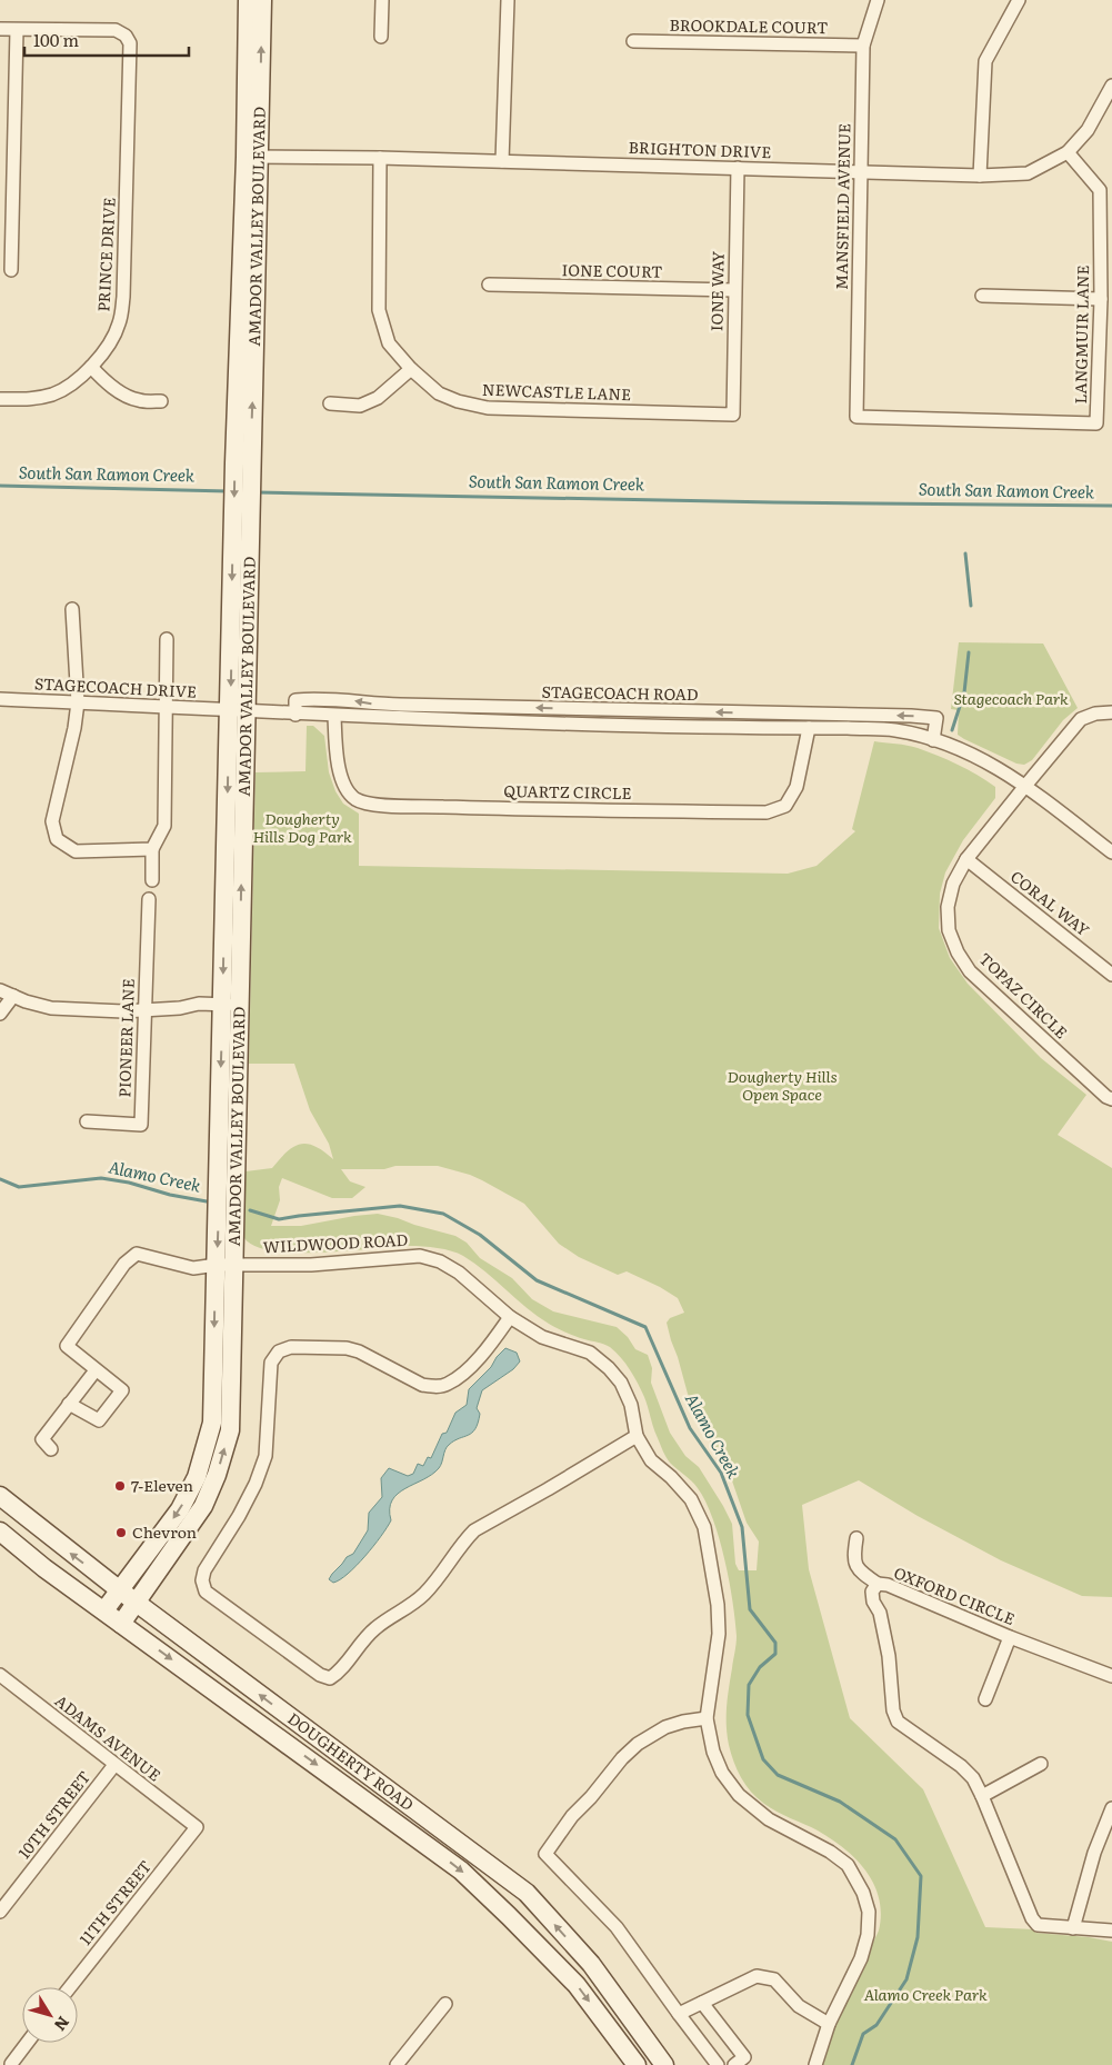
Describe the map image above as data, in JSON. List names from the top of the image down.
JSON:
{
  "streets": {
    "street": [
      "BROOKDALE COURT",
      "BRIGHTON DRIVE",
      "MANSFIELD AVENUE",
      "AMADOR VALLEY BOULEVARD",
      "PRINCE DRIVE",
      "IONE COURT",
      "IONE WAY",
      "LANGMUIR LANE",
      "NEWCASTLE LANE",
      "STAGECOACH DRIVE",
      "STAGECOACH ROAD",
      "QUARTZ CIRCLE",
      "CORAL WAY",
      "TOPAZ CIRCLE",
      "PIONEER LANE",
      "WILDWOOD ROAD",
      "OXFORD CIRCLE",
      "ADAMS AVENUE",
      "DOUGHERTY ROAD",
      "10TH STREET",
      "11TH STREET"
    ]
  },
  "crossings": [
    ["BROOKDALE COURT", "MANSFIELD AVENUE"],
    ["BRIGHTON DRIVE", "MANSFIELD AVENUE"],
    ["BRIGHTON DRIVE", "AMADOR VALLEY BOULEVARD"],
    ["BRIGHTON DRIVE", "IONE WAY"],
    ["BRIGHTON DRIVE", "LANGMUIR LANE"],
    ["BRIGHTON DRIVE", "NEWCASTLE LANE"],
    ["MANSFIELD AVENUE", "LANGMUIR LANE"],
    ["AMADOR VALLEY BOULEVARD", "STAGECOACH DRIVE"],
    ["AMADOR VALLEY BOULEVARD", "STAGECOACH ROAD"],
    ["AMADOR VALLEY BOULEVARD", "WILDWOOD ROAD"],
    ["AMADOR VALLEY BOULEVARD", "DOUGHERTY ROAD"],
    ["IONE COURT", "IONE WAY"],
    ["IONE WAY", "NEWCASTLE LANE"],
    ["STAGECOACH DRIVE", "STAGECOACH ROAD"],
    ["STAGECOACH ROAD", "QUARTZ CIRCLE"],
    ["STAGECOACH ROAD", "TOPAZ CIRCLE"],
    ["CORAL WAY", "TOPAZ CIRCLE"],
    ["ADAMS AVENUE", "10TH STREET"],
    ["ADAMS AVENUE", "11TH STREET"]
  ],
  "water": ["South San Ramon Creek", "Alamo Creek"],
  "parks": [
    "Stagecoach Park",
    "Dougherty Hills Dog Park",
    "Dougherty Hills Open Space",
    "Alamo Creek Park"
  ],
  "places": ["7-Eleven", "Chevron"],
  "scale_bar": "100 m",
  "north": "bottom right"
}
